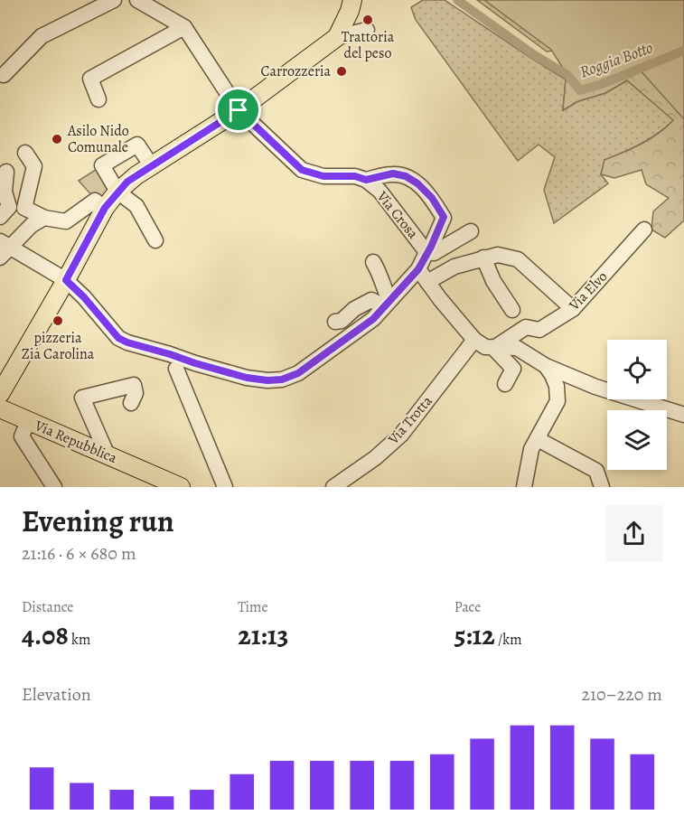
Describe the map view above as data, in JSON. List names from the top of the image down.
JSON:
{
  "streets": {
    "main road": ["Via Repubblica"],
    "street": ["Via Crosa", "Via Elvo", "Via Trotta"]
  },
  "water": ["Roggia Botto"],
  "places": [
    "Trattoria del peso",
    "Carrozzeria",
    "Asilo Nido Comunale",
    "pizzeria Zia Carolina"
  ],
  "page": {
    "heading": ["Evening run", "21:16 · 6 × 680 m"],
    "stats": [
      ["Distance", "4.08 km"],
      ["Time", "21:13"],
      ["Pace", "5:12 /km"]
    ],
    "chart": ["Elevation", "210–220 m"]
  }
}
